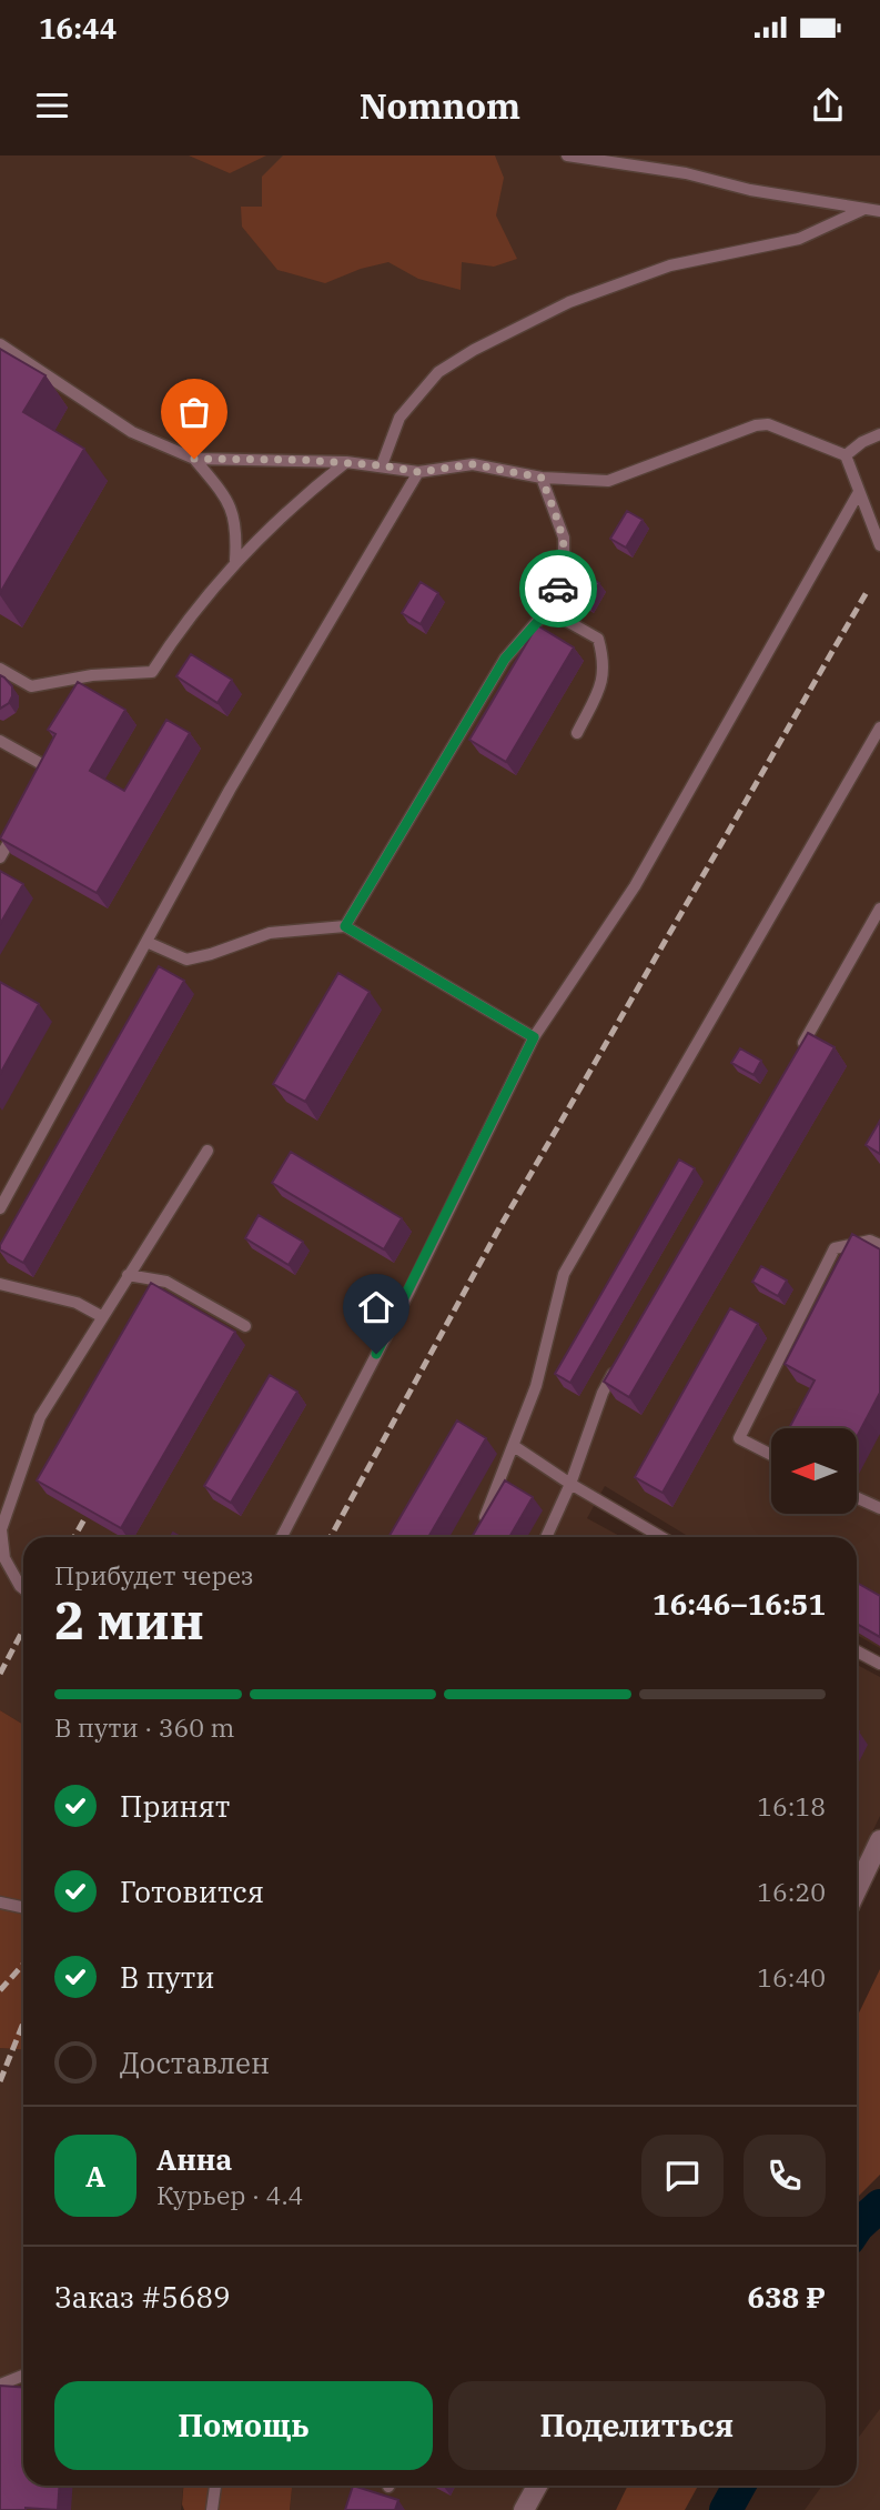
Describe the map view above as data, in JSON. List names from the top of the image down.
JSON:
{
  "north": "left",
  "page": {
    "status": "16:44",
    "header": "Nomnom",
    "heading": ["2 мин", "Прибудет через", "16:46–16:51"],
    "panel": [
      "Анна",
      "Курьер · 4.4",
      "Заказ #5689",
      "638 ₽"
    ],
    "bar": "В пути · 360 m",
    "list": [
      ["Принят", "16:18"],
      ["Готовится", "16:20"],
      ["В пути", "16:40"],
      "Доставлен"
    ],
    "round": "А",
    "buttons": ["Помощь", "Поделиться"]
  }
}
